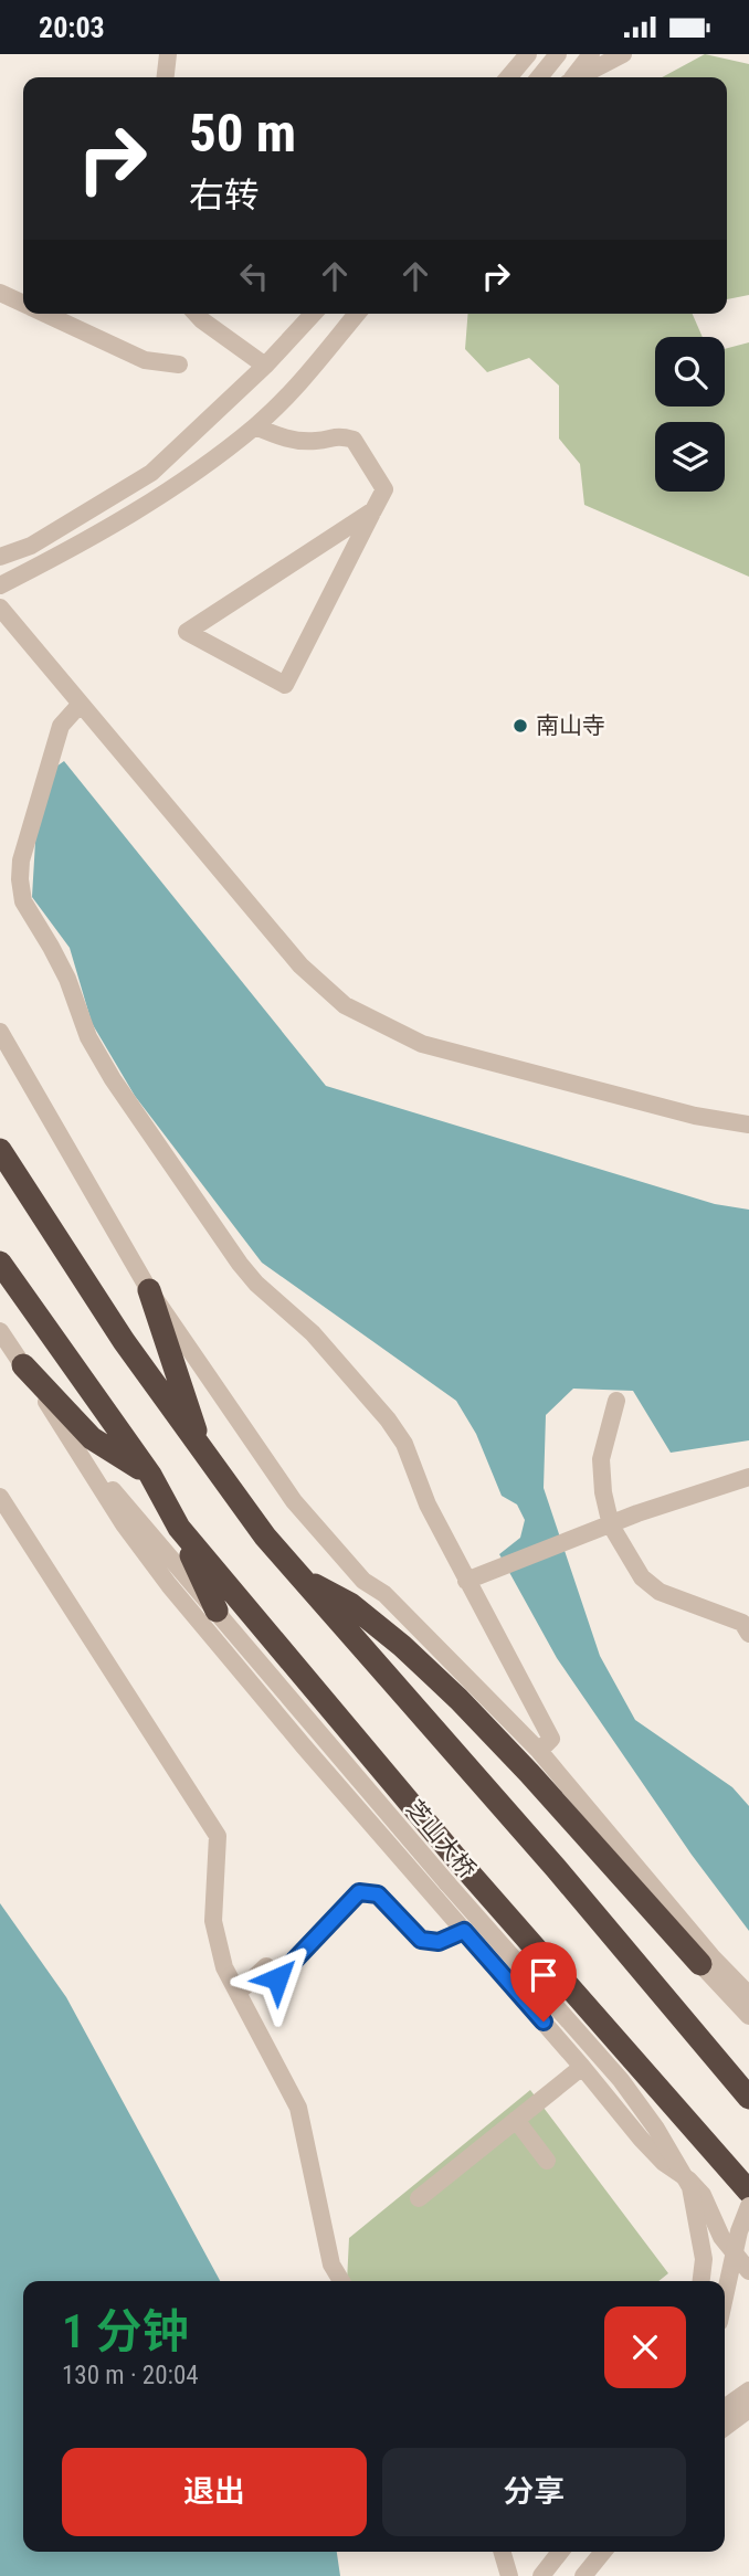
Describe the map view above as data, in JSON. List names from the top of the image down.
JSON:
{
  "streets": {
    "street": ["芝山大桥"]
  },
  "places": ["南山寺"],
  "page": {
    "status": "20:03",
    "turn": ["50 m", "右转"],
    "heading": ["1 分钟", "130 m · 20:04"],
    "buttons": ["退出", "分享"]
  }
}
